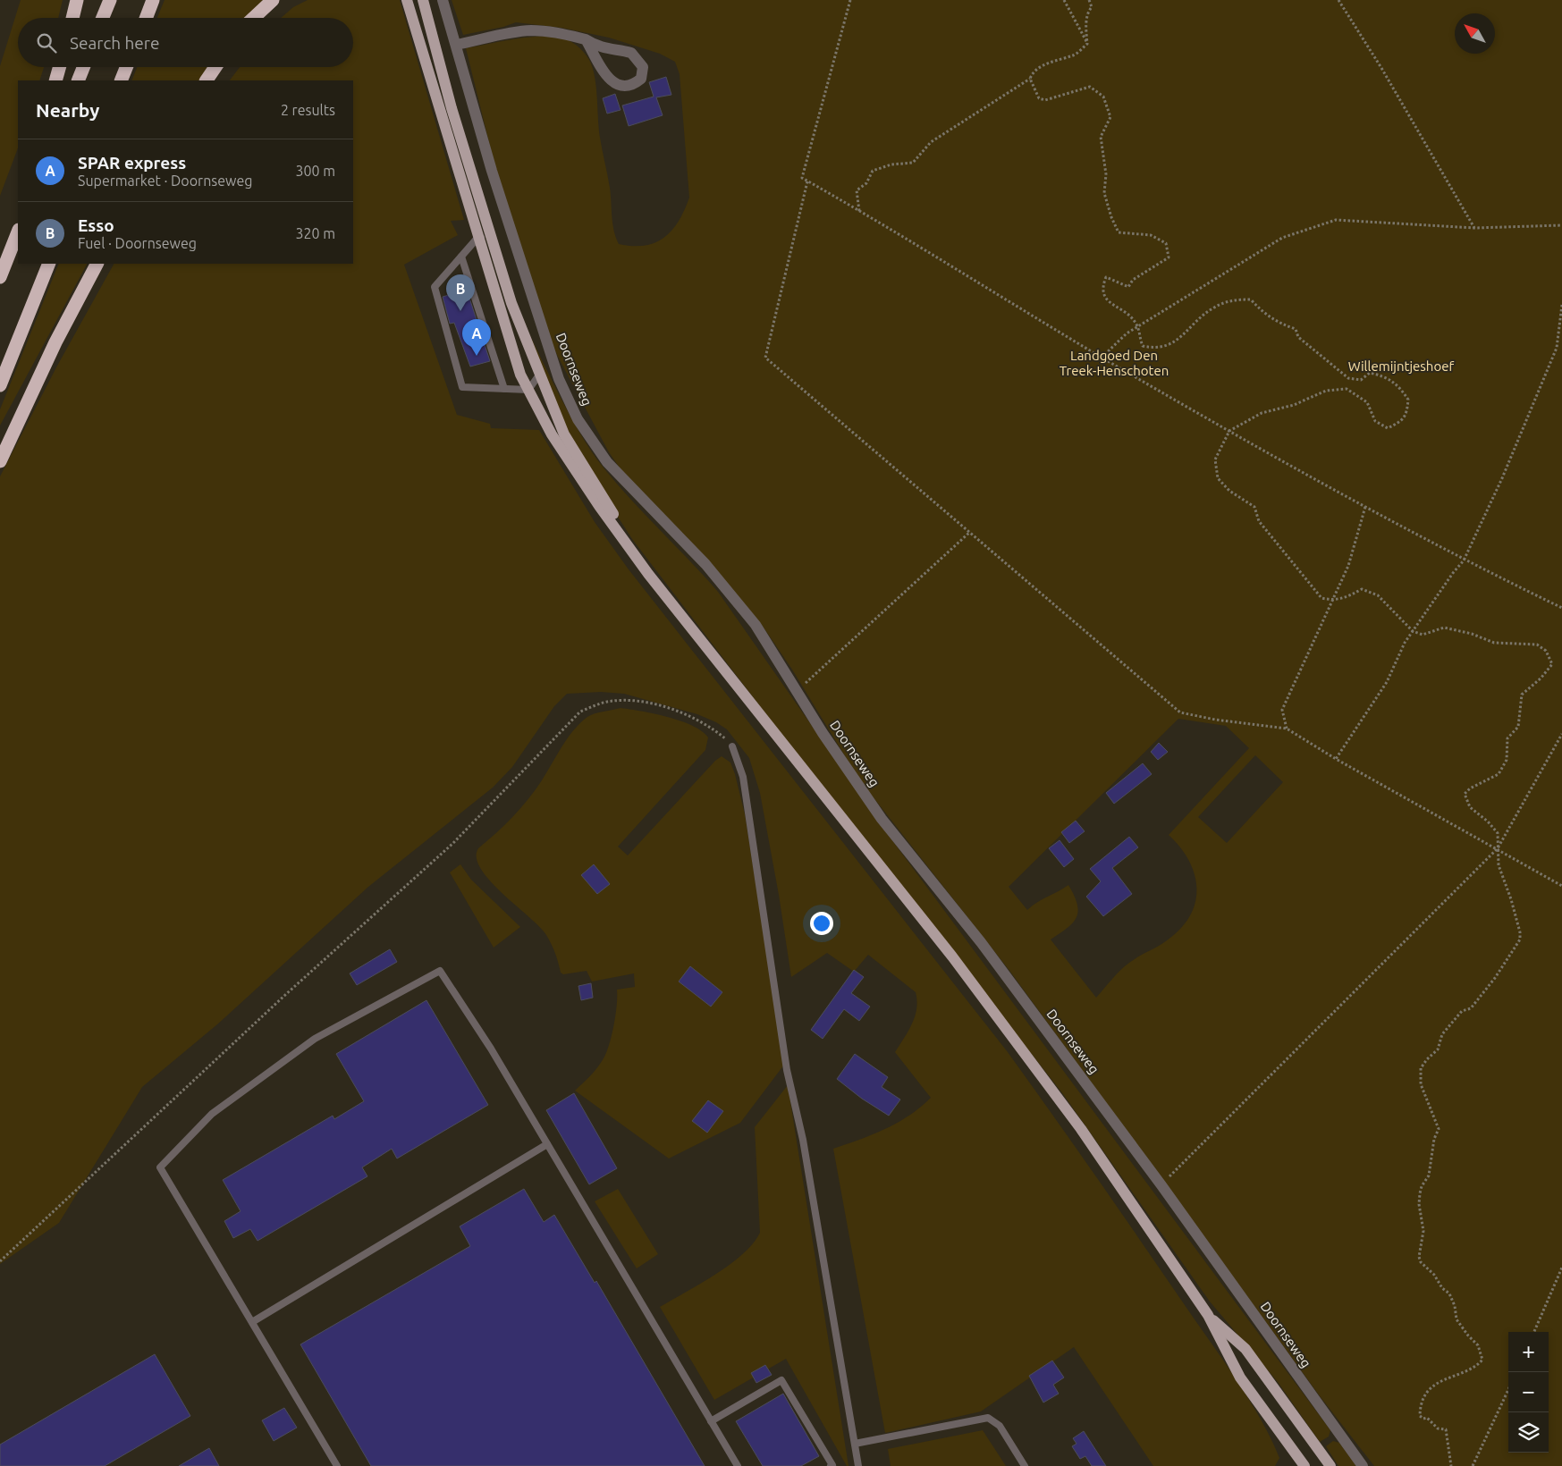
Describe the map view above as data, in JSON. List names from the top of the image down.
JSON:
{
  "streets": {
    "street": ["Doornseweg"]
  },
  "parks": ["Landgoed Den Treek-Henschoten", "Willemijntjeshoef"],
  "north": "top left",
  "page": {
    "search": "Search here",
    "heading": ["Nearby", "2 results"],
    "list": [
      {
        "mark": "A",
        "name": "SPAR express",
        "note": "Supermarket · Doornseweg",
        "value": "300 m"
      },
      {
        "mark": "B",
        "name": "Esso",
        "note": "Fuel · Doornseweg",
        "value": "320 m"
      }
    ],
    "pins": ["B", "A"],
    "map_buttons": ["+", "−"]
  }
}
